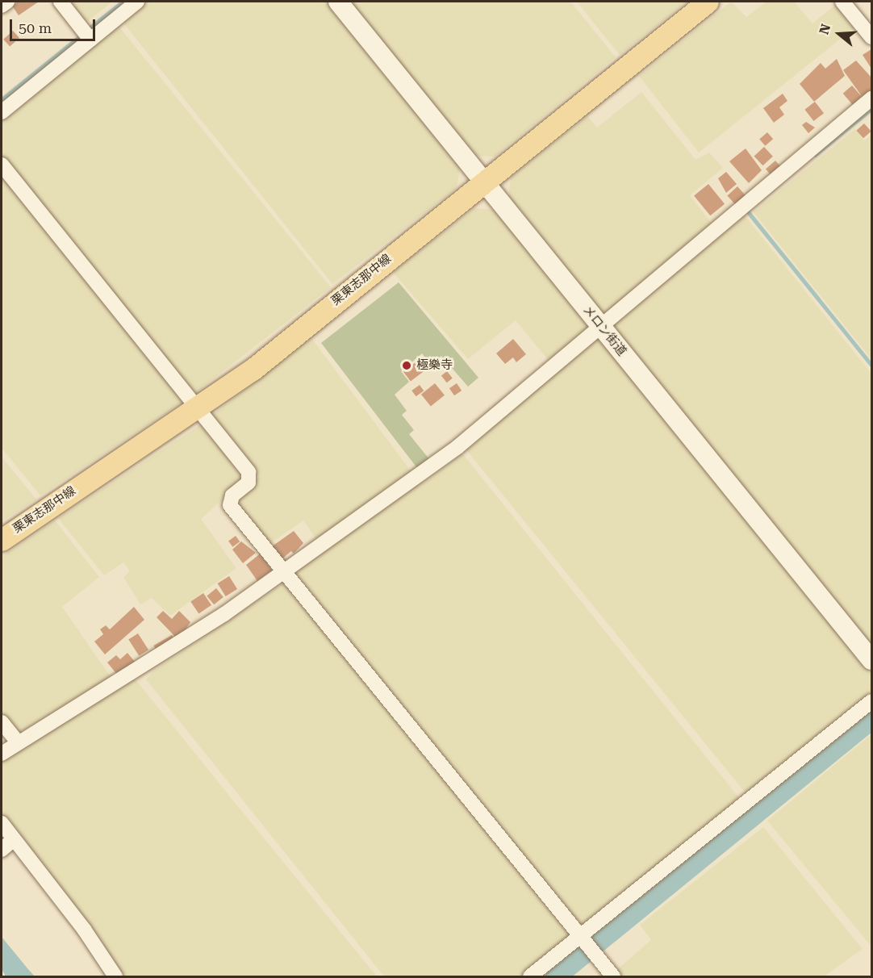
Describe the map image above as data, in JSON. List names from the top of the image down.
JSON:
{
  "streets": {
    "main road": ["栗東志那中線"],
    "street": ["メロン街道"]
  },
  "crossings": [
    ["栗東志那中線", "メロン街道"]
  ],
  "places": ["極樂寺"],
  "scale_bar": "50 m",
  "north": "left"
}
